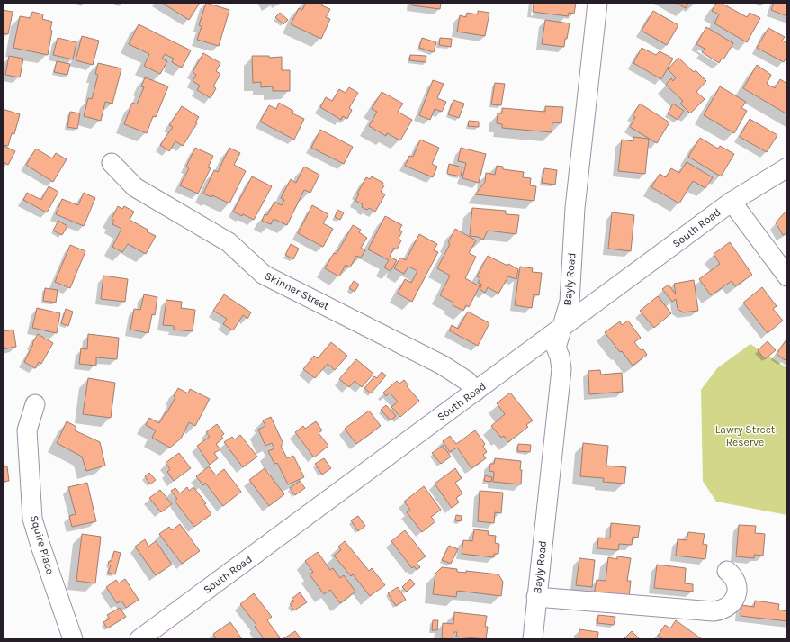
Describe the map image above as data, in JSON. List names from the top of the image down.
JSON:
{
  "streets": {
    "street": [
      "South Road",
      "Bayly Road",
      "Skinner Street",
      "Squire Place"
    ]
  },
  "crossings": [
    ["South Road", "Bayly Road"],
    ["South Road", "Skinner Street"]
  ],
  "parks": ["Lawry Street Reserve"]
}
